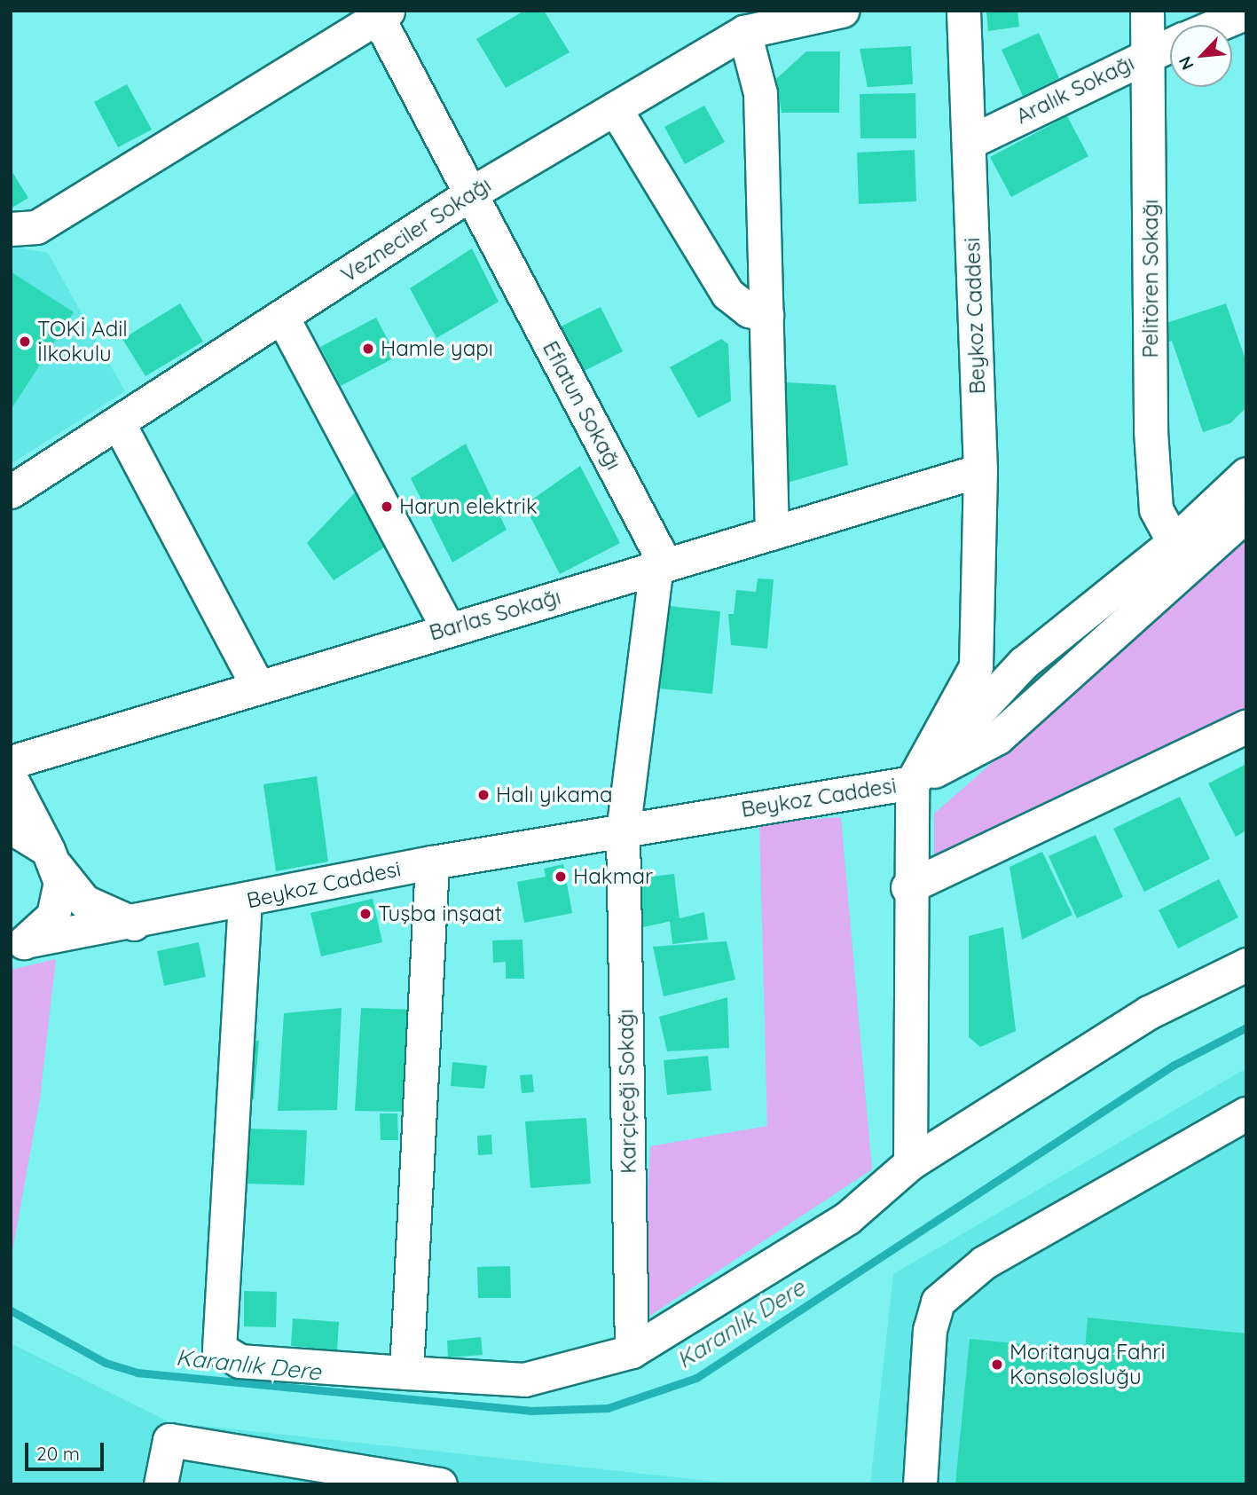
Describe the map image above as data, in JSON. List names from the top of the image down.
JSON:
{
  "streets": {
    "street": [
      "Aralık Sokağı",
      "Vezneciler Sokağı",
      "Pelitören Sokağı",
      "Beykoz Caddesi",
      "Eflatun Sokağı",
      "Barlas Sokağı",
      "Karçiçeği Sokağı"
    ]
  },
  "crossings": [
    ["Aralık Sokağı", "Pelitören Sokağı"],
    ["Aralık Sokağı", "Beykoz Caddesi"],
    ["Vezneciler Sokağı", "Eflatun Sokağı"],
    ["Beykoz Caddesi", "Eflatun Sokağı"],
    ["Beykoz Caddesi", "Barlas Sokağı"],
    ["Beykoz Caddesi", "Karçiçeği Sokağı"],
    ["Eflatun Sokağı", "Barlas Sokağı"],
    ["Eflatun Sokağı", "Karçiçeği Sokağı"]
  ],
  "water": ["Karanlık Dere"],
  "places": [
    "TOKİ Adil İlkokulu",
    "Hamle yapı",
    "Harun elektrik",
    "Halı yıkama",
    "Hakmar",
    "Tuşba inşaat",
    "Moritanya Fahri Konsolosluğu"
  ],
  "scale_bar": "20 m",
  "north": "bottom left"
}
